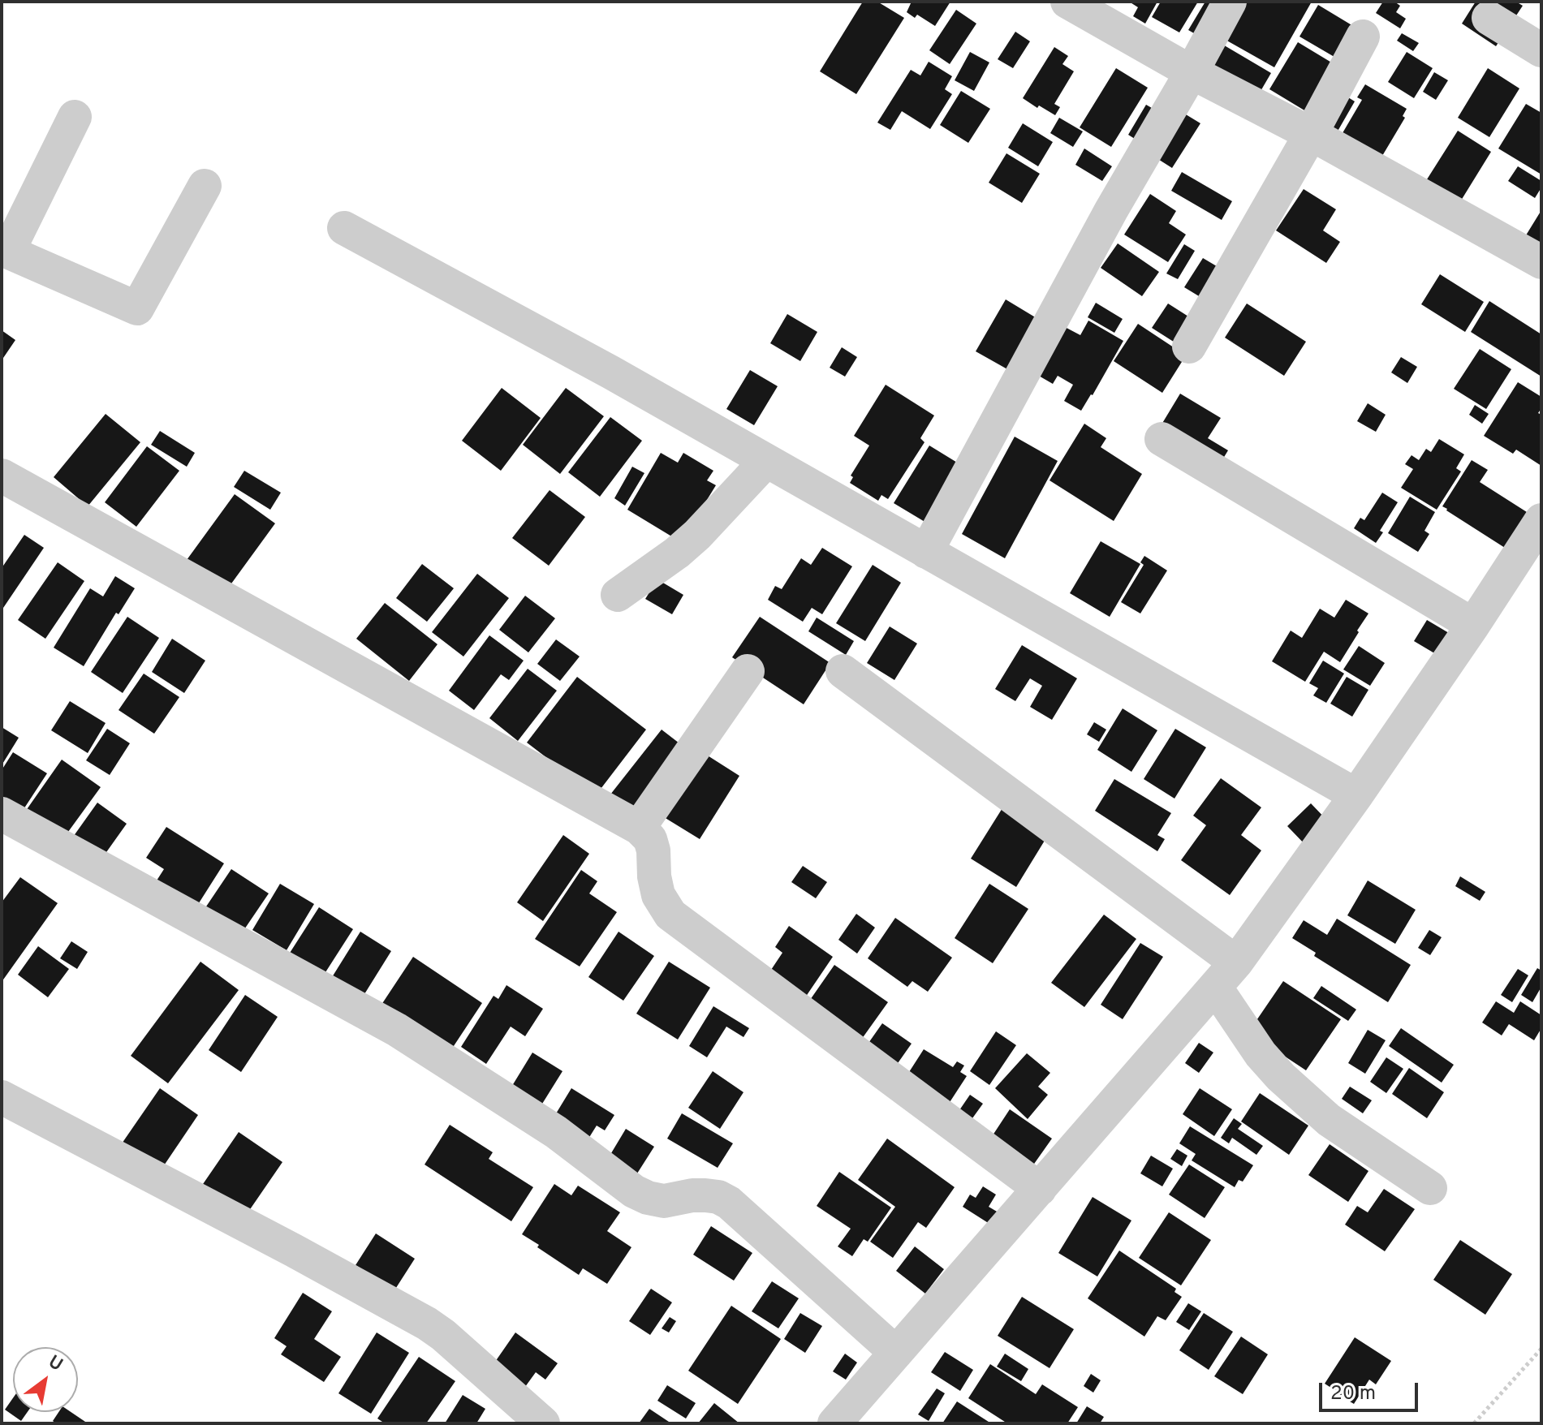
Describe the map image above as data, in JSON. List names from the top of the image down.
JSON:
{
  "scale_bar": "20 m",
  "north": "top right"
}
